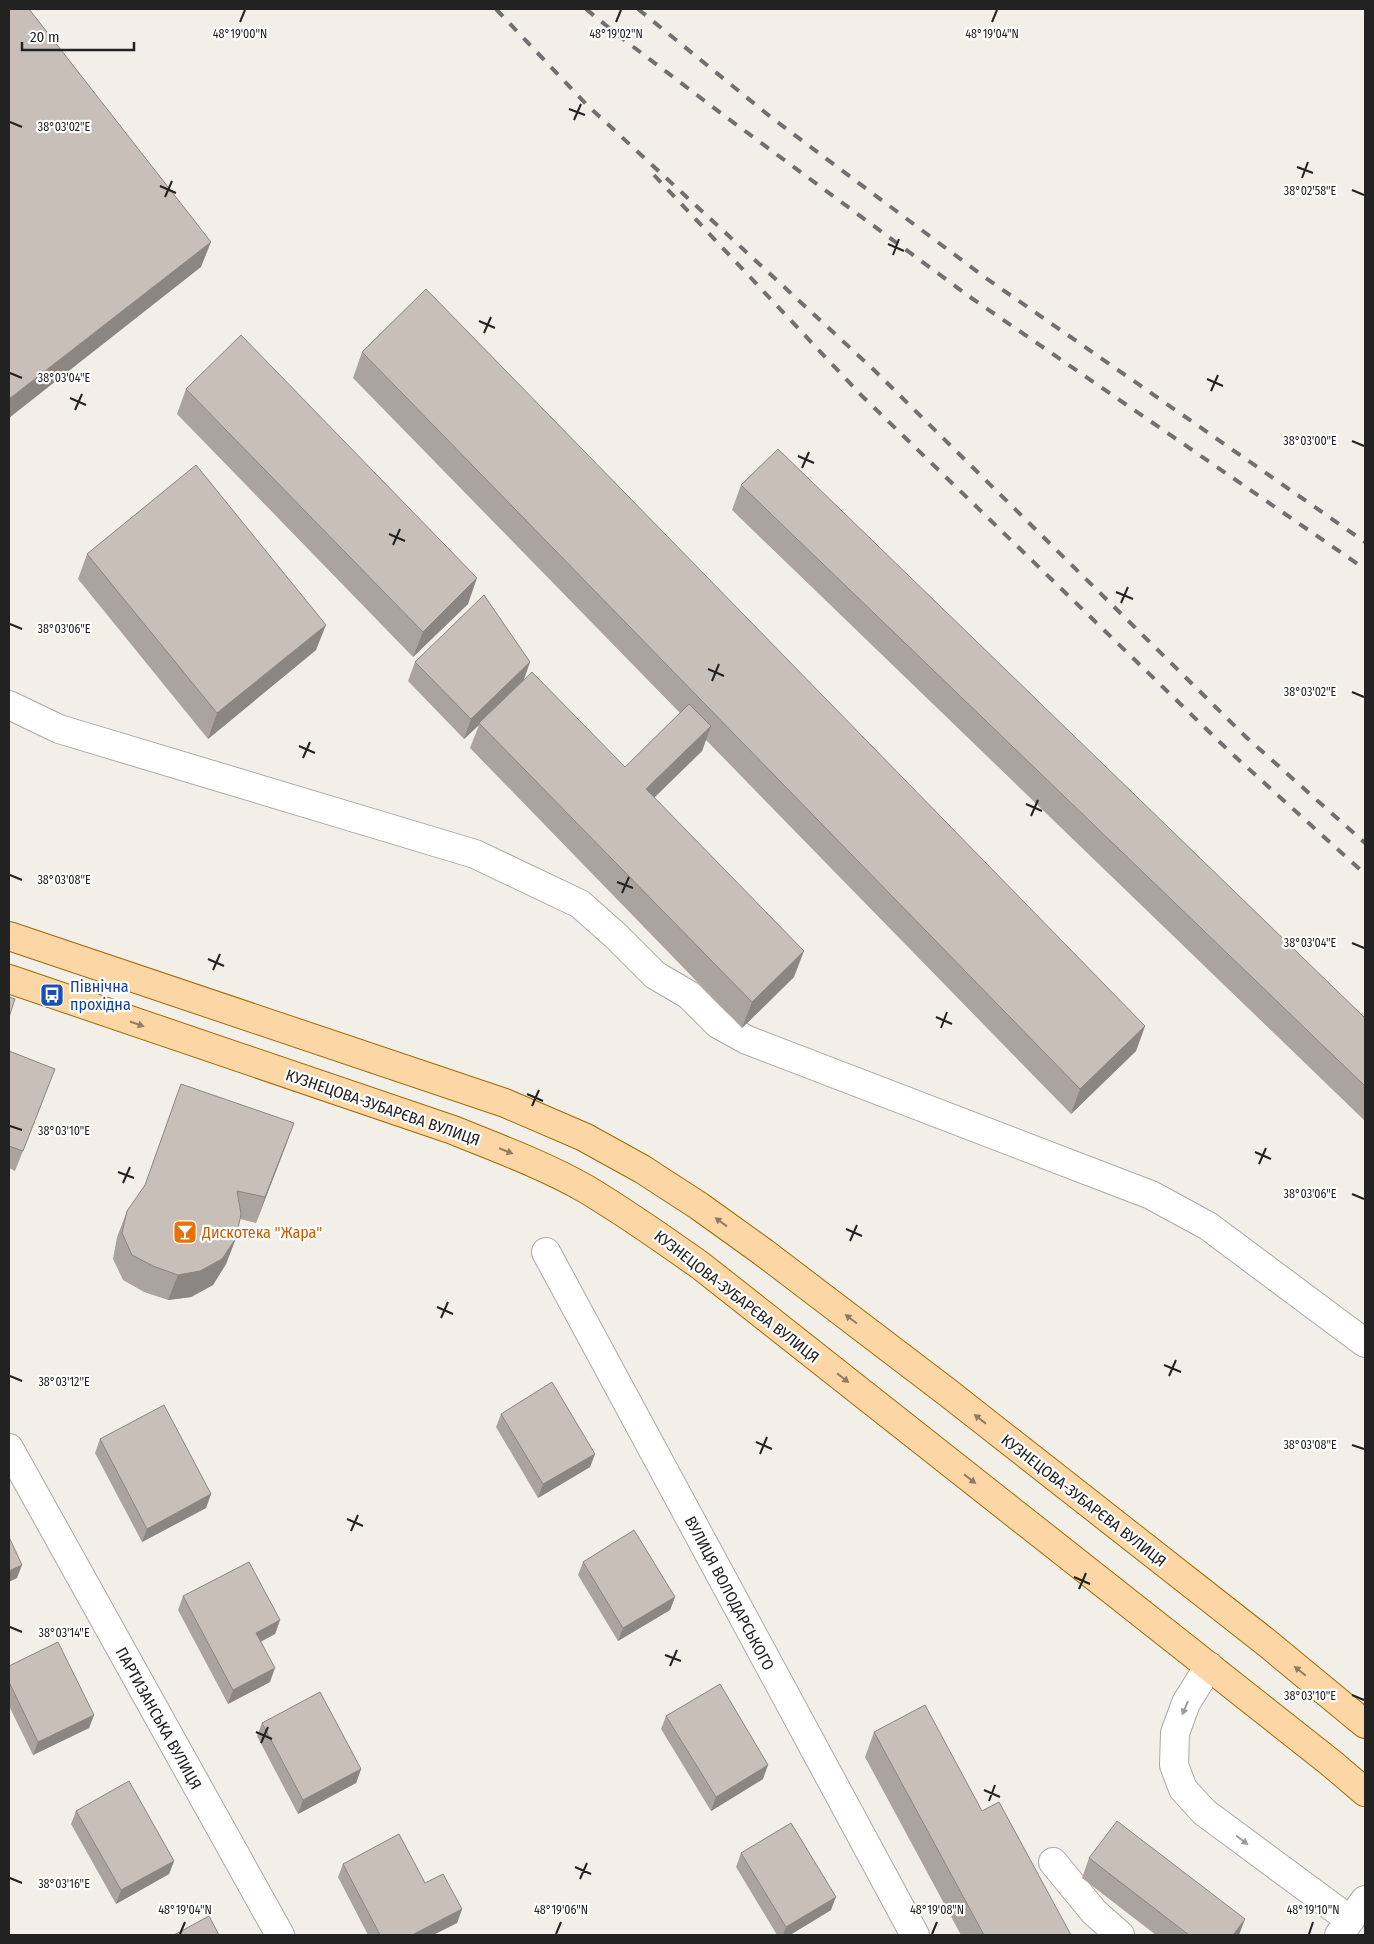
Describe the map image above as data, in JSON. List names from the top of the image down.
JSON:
{
  "streets": {
    "main road": ["КУЗНЕЦОВА-ЗУБАРЄВА ВУЛИЦЯ"],
    "street": ["ВУЛИЦЯ ВОЛОДАРСЬКОГО", "ПАРТИЗАНСЬКА ВУЛИЦЯ"]
  },
  "places": {
    "bus stop": ["Північна прохідна"],
    "bar": ["Дискотека \"Жара\""]
  },
  "scale_bar": "20 m",
  "coordinates": [
    "48°19'00\"N",
    "48°19'02\"N",
    "48°19'04\"N",
    "38°03'02\"E",
    "38°02'58\"E",
    "38°03'04\"E",
    "38°03'00\"E",
    "38°03'06\"E",
    "38°03'08\"E",
    "38°03'10\"E",
    "38°03'12\"E",
    "38°03'14\"E",
    "38°03'16\"E",
    "48°19'06\"N",
    "48°19'08\"N",
    "48°19'10\"N"
  ]
}
